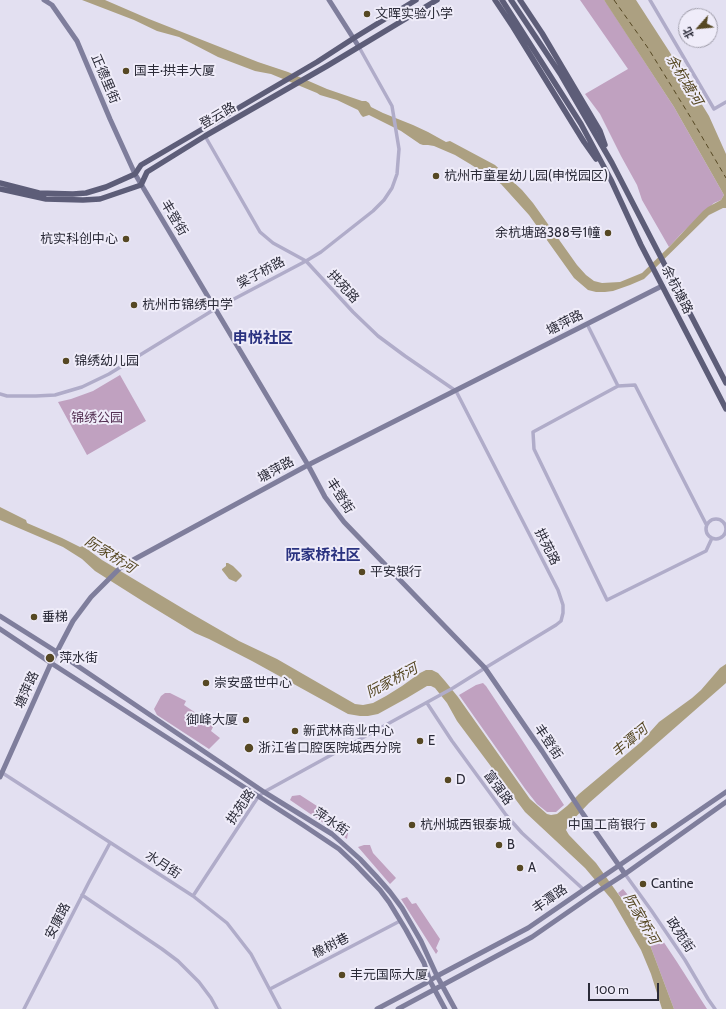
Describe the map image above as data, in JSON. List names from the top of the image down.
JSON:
{
  "streets": {
    "main road": [
      "正德里街",
      "登云路",
      "丰登街",
      "余杭塘路",
      "塘萍路",
      "萍水街",
      "丰潭路"
    ],
    "street": [
      "棠子桥路",
      "拱苑路",
      "富强路",
      "水月街",
      "安康路",
      "政苑街",
      "橡树巷"
    ]
  },
  "crossings": [
    ["正德里街", "登云路"],
    ["正德里街", "丰登街"],
    ["登云路", "丰登街"],
    ["登云路", "棠子桥路"],
    ["登云路", "拱苑路"],
    ["丰登街", "棠子桥路"],
    ["丰登街", "拱苑路"],
    ["丰登街", "塘萍路"],
    ["丰登街", "丰潭路"],
    ["棠子桥路", "拱苑路"],
    ["拱苑路", "塘萍路"],
    ["拱苑路", "富强路"],
    ["拱苑路", "萍水街"],
    ["拱苑路", "水月街"],
    ["余杭塘路", "塘萍路"],
    ["塘萍路", "萍水街"],
    ["塘萍路", "水月街"],
    ["富强路", "丰潭路"],
    ["萍水街", "丰潭路"],
    ["萍水街", "橡树巷"],
    ["水月街", "安康路"],
    ["水月街", "橡树巷"],
    ["丰潭路", "政苑街"]
  ],
  "districts": ["申悦社区", "阮家桥社区"],
  "water": ["余杭塘河", "阮家桥河", "丰潭河"],
  "parks": ["锦绣公园"],
  "places": [
    "文晖实验小学",
    "国丰·拱丰大厦",
    "杭州市童星幼儿园(申悦园区)",
    "余杭塘路388号1幢",
    "杭实科创中心",
    "杭州市锦绣中学",
    "锦绣幼儿园",
    "平安银行",
    "垂梯",
    "萍水街",
    "崇安盛世中心",
    "御峰大厦",
    "新武林商业中心",
    "E",
    "浙江省口腔医院城西分院",
    "D",
    "杭州城西银泰城",
    "中国工商银行",
    "B",
    "A",
    "Cantine",
    "丰元国际大厦"
  ],
  "scale_bar": "100 m",
  "north": "bottom left"
}
